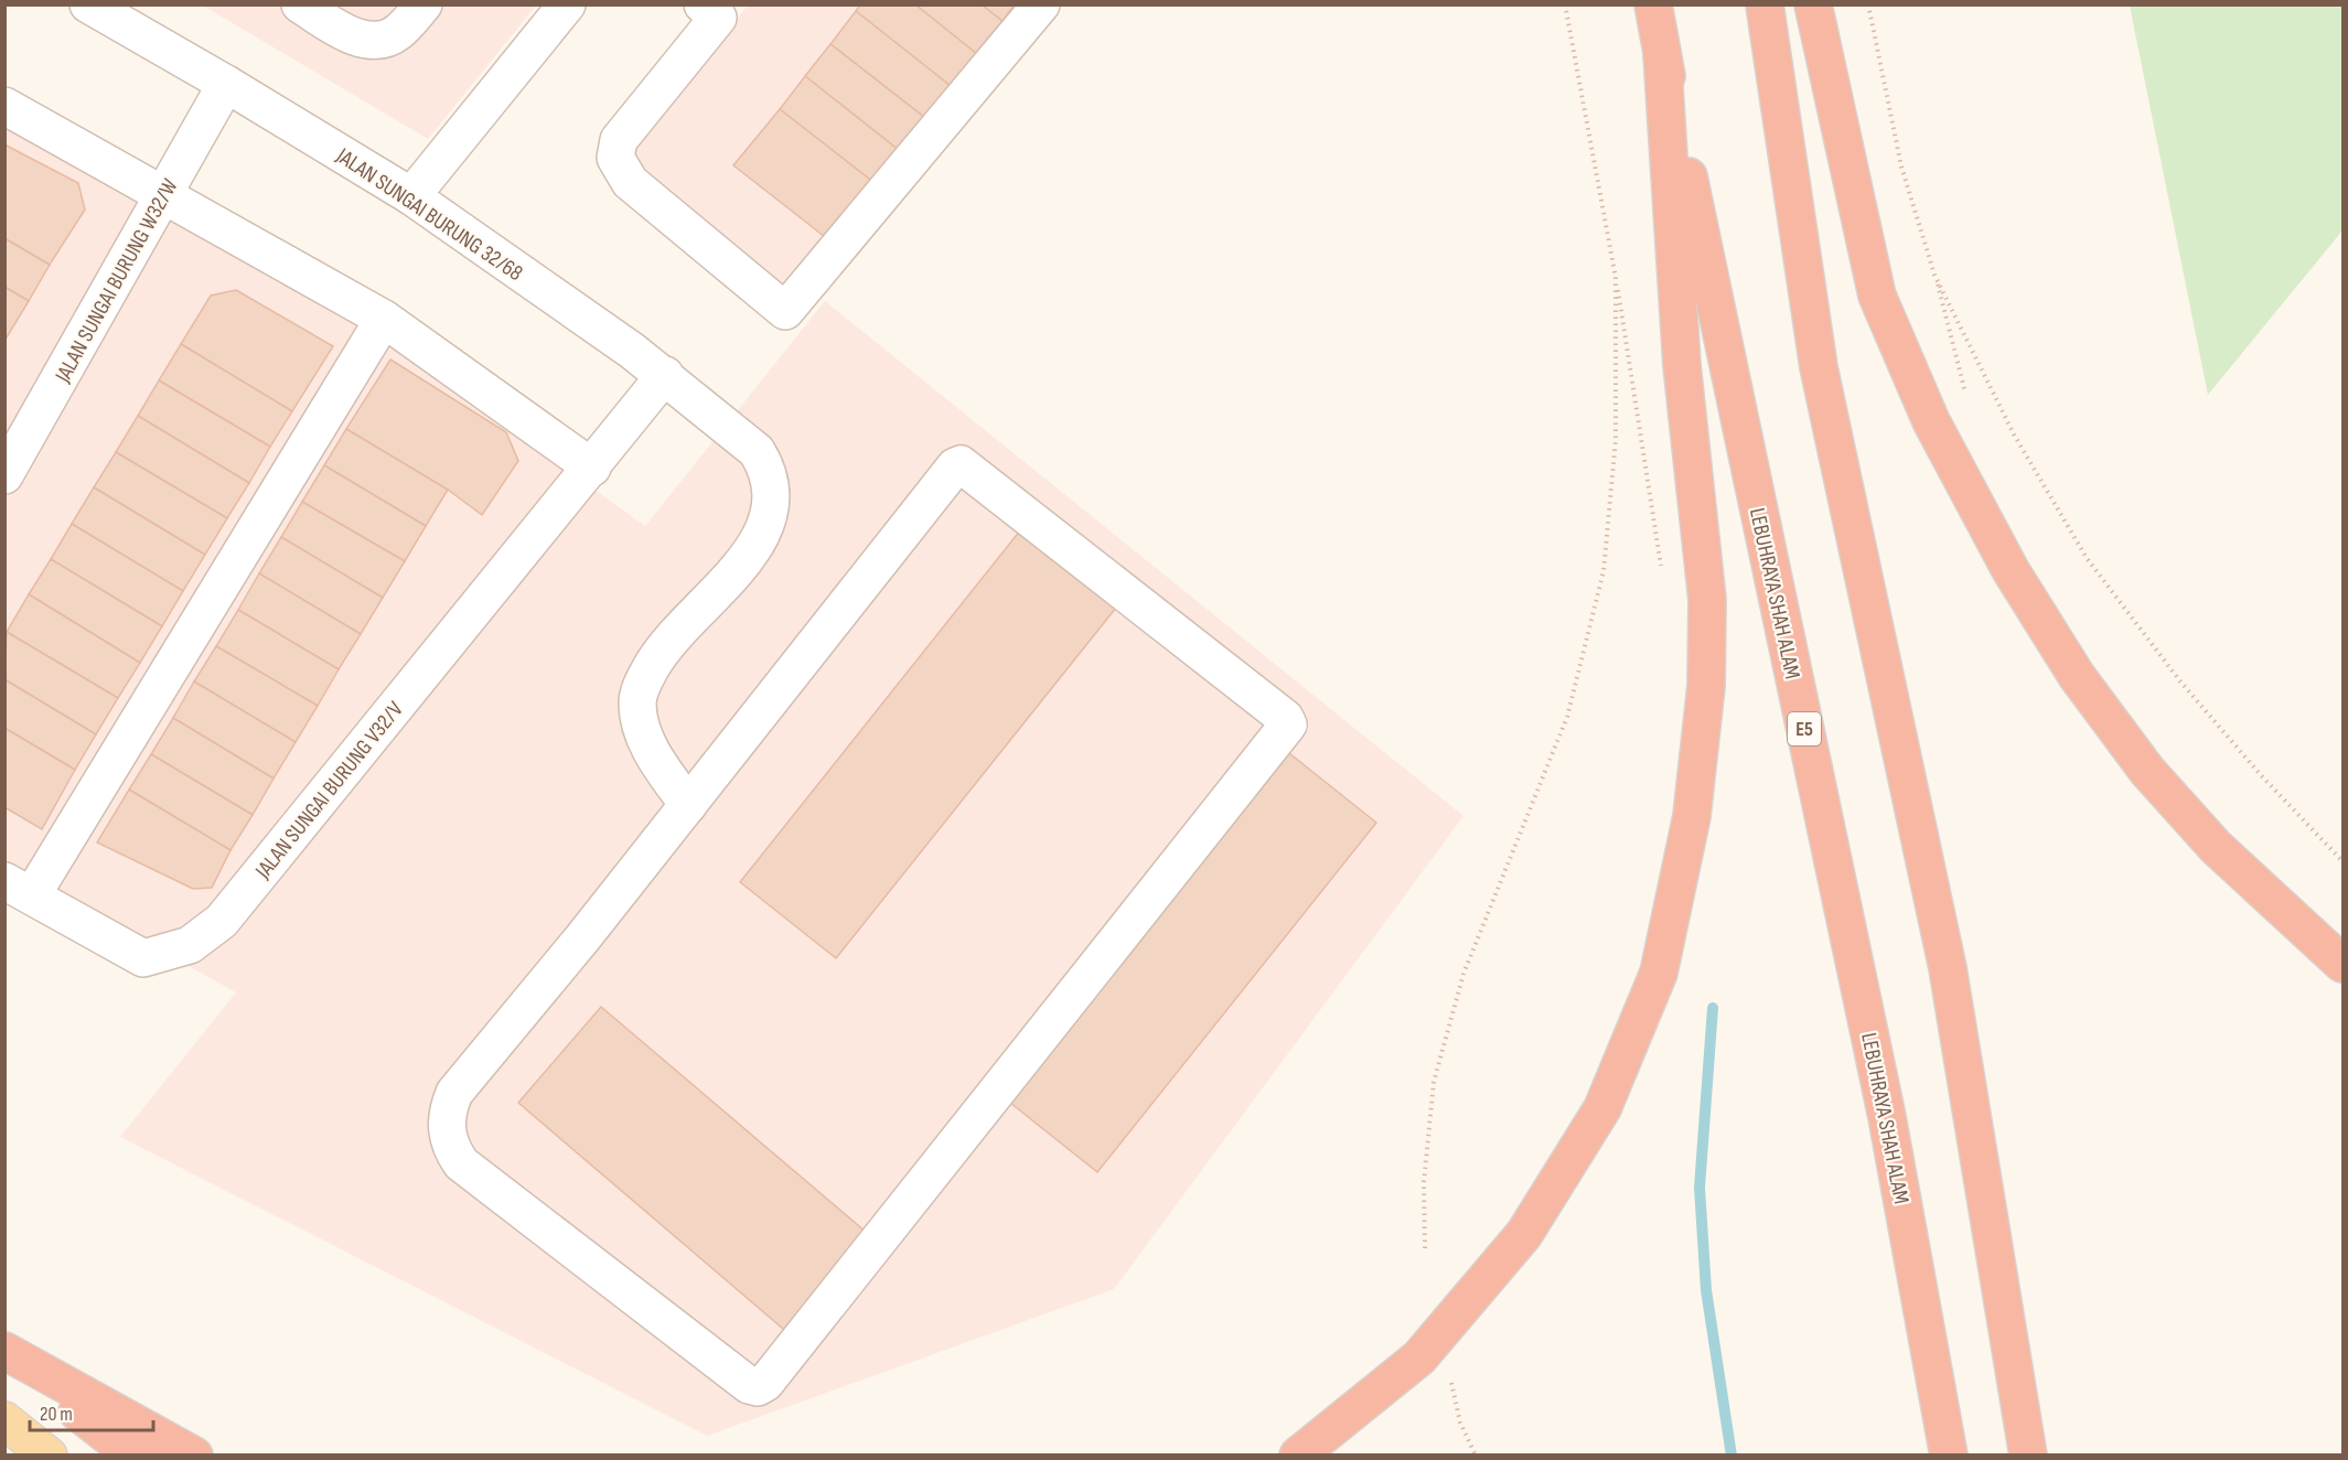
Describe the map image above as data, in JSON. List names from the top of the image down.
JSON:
{
  "streets": {
    "highway": ["LEBUHRAYA SHAH ALAM", "E5"],
    "street": ["JALAN SUNGAI BURUNG 32/68", "JALAN SUNGAI BURUNG W32/W", "JALAN SUNGAI BURUNG V32/V"]
  },
  "crossings": [
    ["JALAN SUNGAI BURUNG 32/68", "JALAN SUNGAI BURUNG W32/W"]
  ],
  "scale_bar": "20 m"
}
